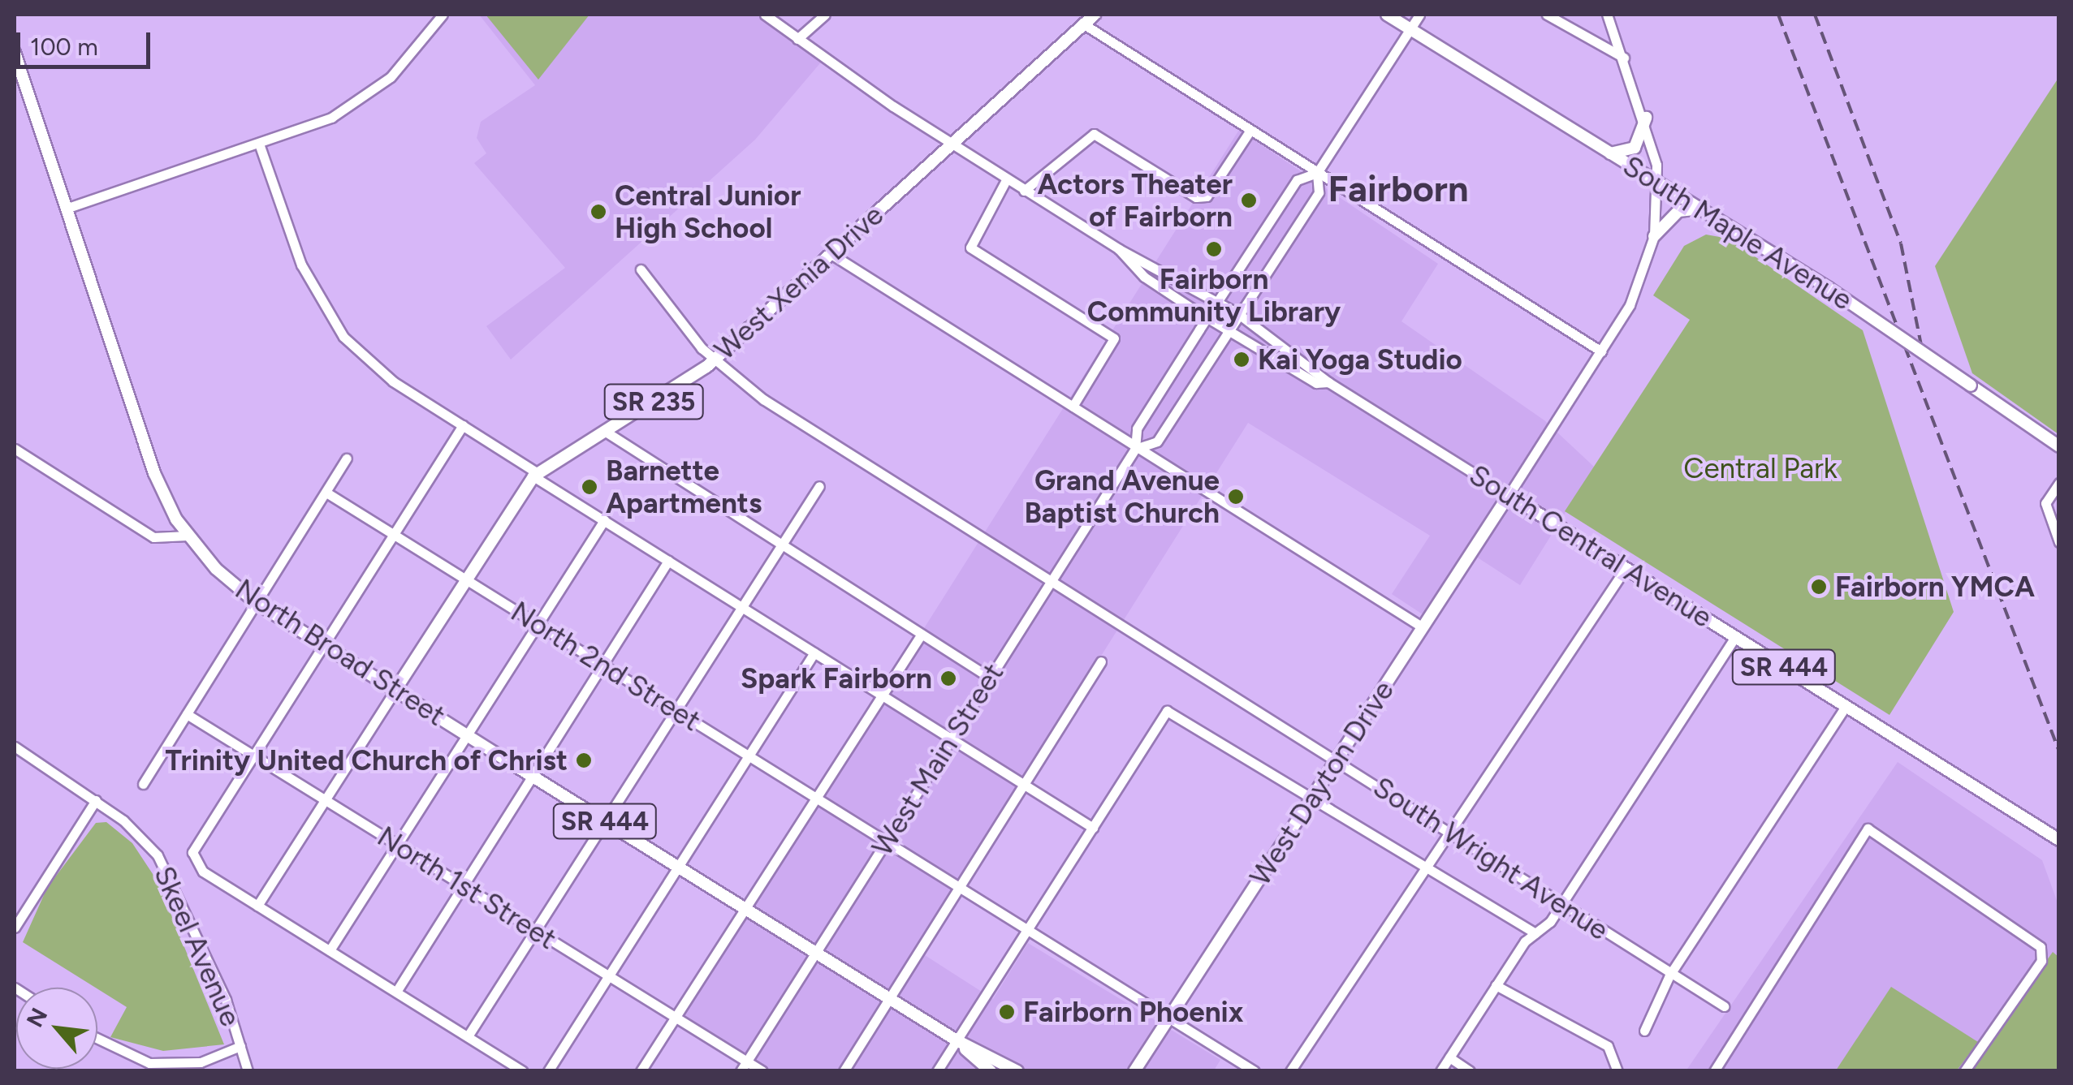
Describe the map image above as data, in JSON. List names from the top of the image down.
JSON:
{
  "streets": {
    "main road": [
      "South Maple Avenue",
      "West Xenia Drive",
      "SR 235",
      "South Central Avenue",
      "North Broad Street",
      "SR 444",
      "West Dayton Drive"
    ],
    "street": [
      "North 2nd Street",
      "West Main Street",
      "South Wright Avenue",
      "North 1st Street",
      "Skeel Avenue"
    ]
  },
  "crossings": [
    ["West Xenia Drive", "SR 235"],
    ["West Xenia Drive", "North Broad Street"],
    ["West Xenia Drive", "North 2nd Street"],
    ["West Xenia Drive", "South Wright Avenue"],
    ["West Xenia Drive", "North 1st Street"],
    ["South Central Avenue", "West Main Street"],
    ["South Central Avenue", "West Dayton Drive"],
    ["North Broad Street", "SR 444"],
    ["North Broad Street", "West Main Street"],
    ["North 2nd Street", "West Main Street"],
    ["North 2nd Street", "West Dayton Drive"],
    ["SR 444", "West Main Street"],
    ["West Main Street", "South Wright Avenue"],
    ["West Main Street", "North 1st Street"],
    ["West Dayton Drive", "South Wright Avenue"]
  ],
  "districts": ["Fairborn"],
  "parks": ["Central Park"],
  "places": [
    "Actors Theater of Fairborn",
    "Central Junior High School",
    "Fairborn Community Library",
    "Kai Yoga Studio",
    "Barnette Apartments",
    "Grand Avenue Baptist Church",
    "Fairborn YMCA",
    "Spark Fairborn",
    "Trinity United Church of Christ",
    "Fairborn Phoenix"
  ],
  "scale_bar": "100 m",
  "north": "top left"
}
